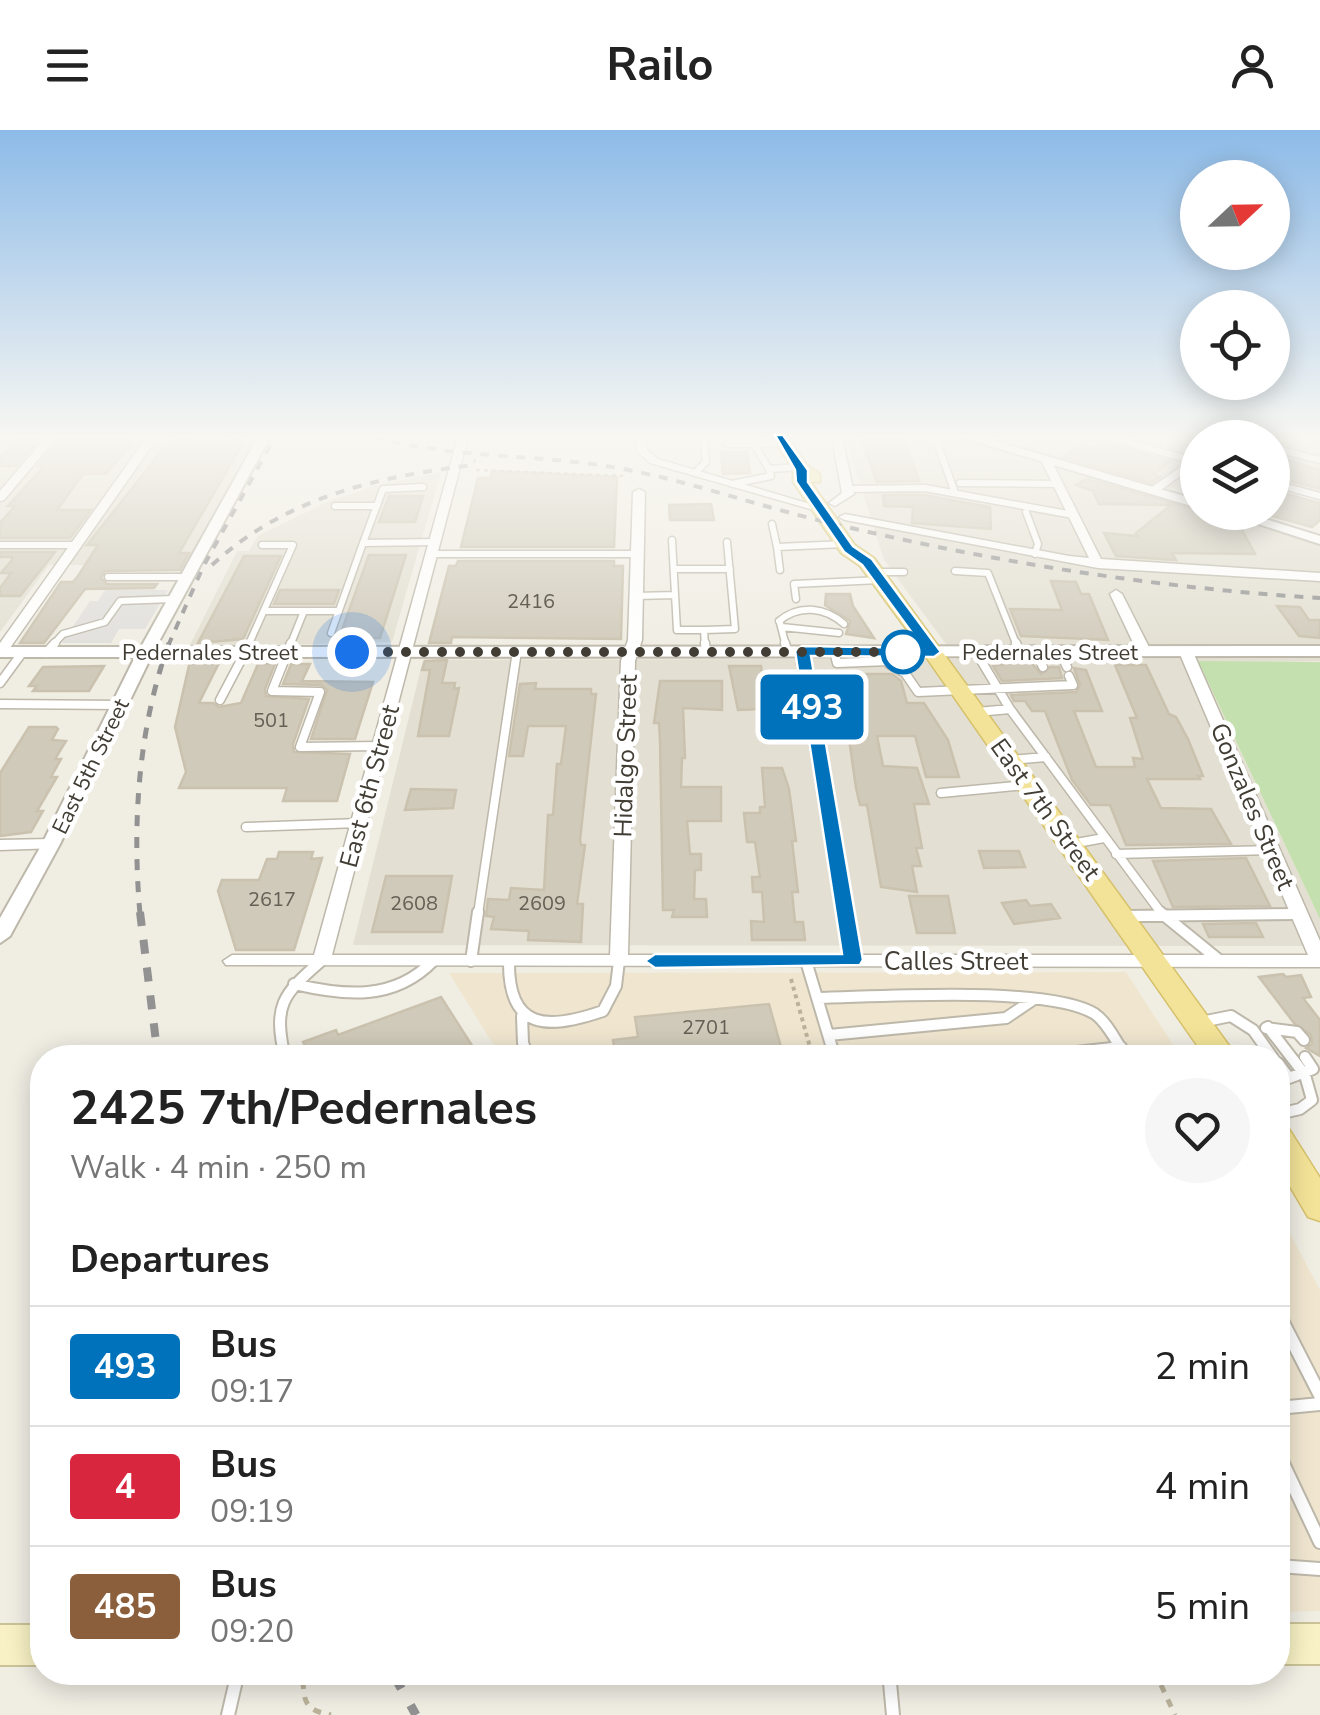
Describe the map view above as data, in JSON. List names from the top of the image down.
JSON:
{
  "streets": {
    "main road": ["East 7th Street"],
    "street": [
      "Pedernales Street",
      "Hidalgo Street",
      "East 5th Street",
      "East 6th Street",
      "Gonzales Street",
      "Calles Street"
    ]
  },
  "crossings": [
    ["Pedernales Street", "Hidalgo Street"],
    ["Pedernales Street", "East 5th Street"],
    ["Pedernales Street", "East 6th Street"],
    ["Pedernales Street", "Gonzales Street"],
    ["Pedernales Street", "East 7th Street"],
    ["Hidalgo Street", "Calles Street"],
    ["East 6th Street", "Calles Street"],
    ["Gonzales Street", "Calles Street"],
    ["East 7th Street", "Calles Street"]
  ],
  "lines": ["bus line 493"],
  "house_numbers": [
    "2416",
    "501",
    "2617",
    "2608",
    "2609",
    "2701"
  ],
  "north": "right",
  "page": {
    "header": "Railo",
    "on_map": "493",
    "heading": [
      ["2425 7th/Pedernales", "Walk · 4 min · 250 m"],
      "Departures"
    ],
    "list": [
      {
        "mark": "493",
        "name": "Bus",
        "note": "09:17",
        "value": "2 min"
      },
      {
        "mark": "4",
        "name": "Bus",
        "note": "09:19",
        "value": "4 min"
      },
      {
        "mark": "485",
        "name": "Bus",
        "note": "09:20",
        "value": "5 min"
      }
    ]
  }
}
